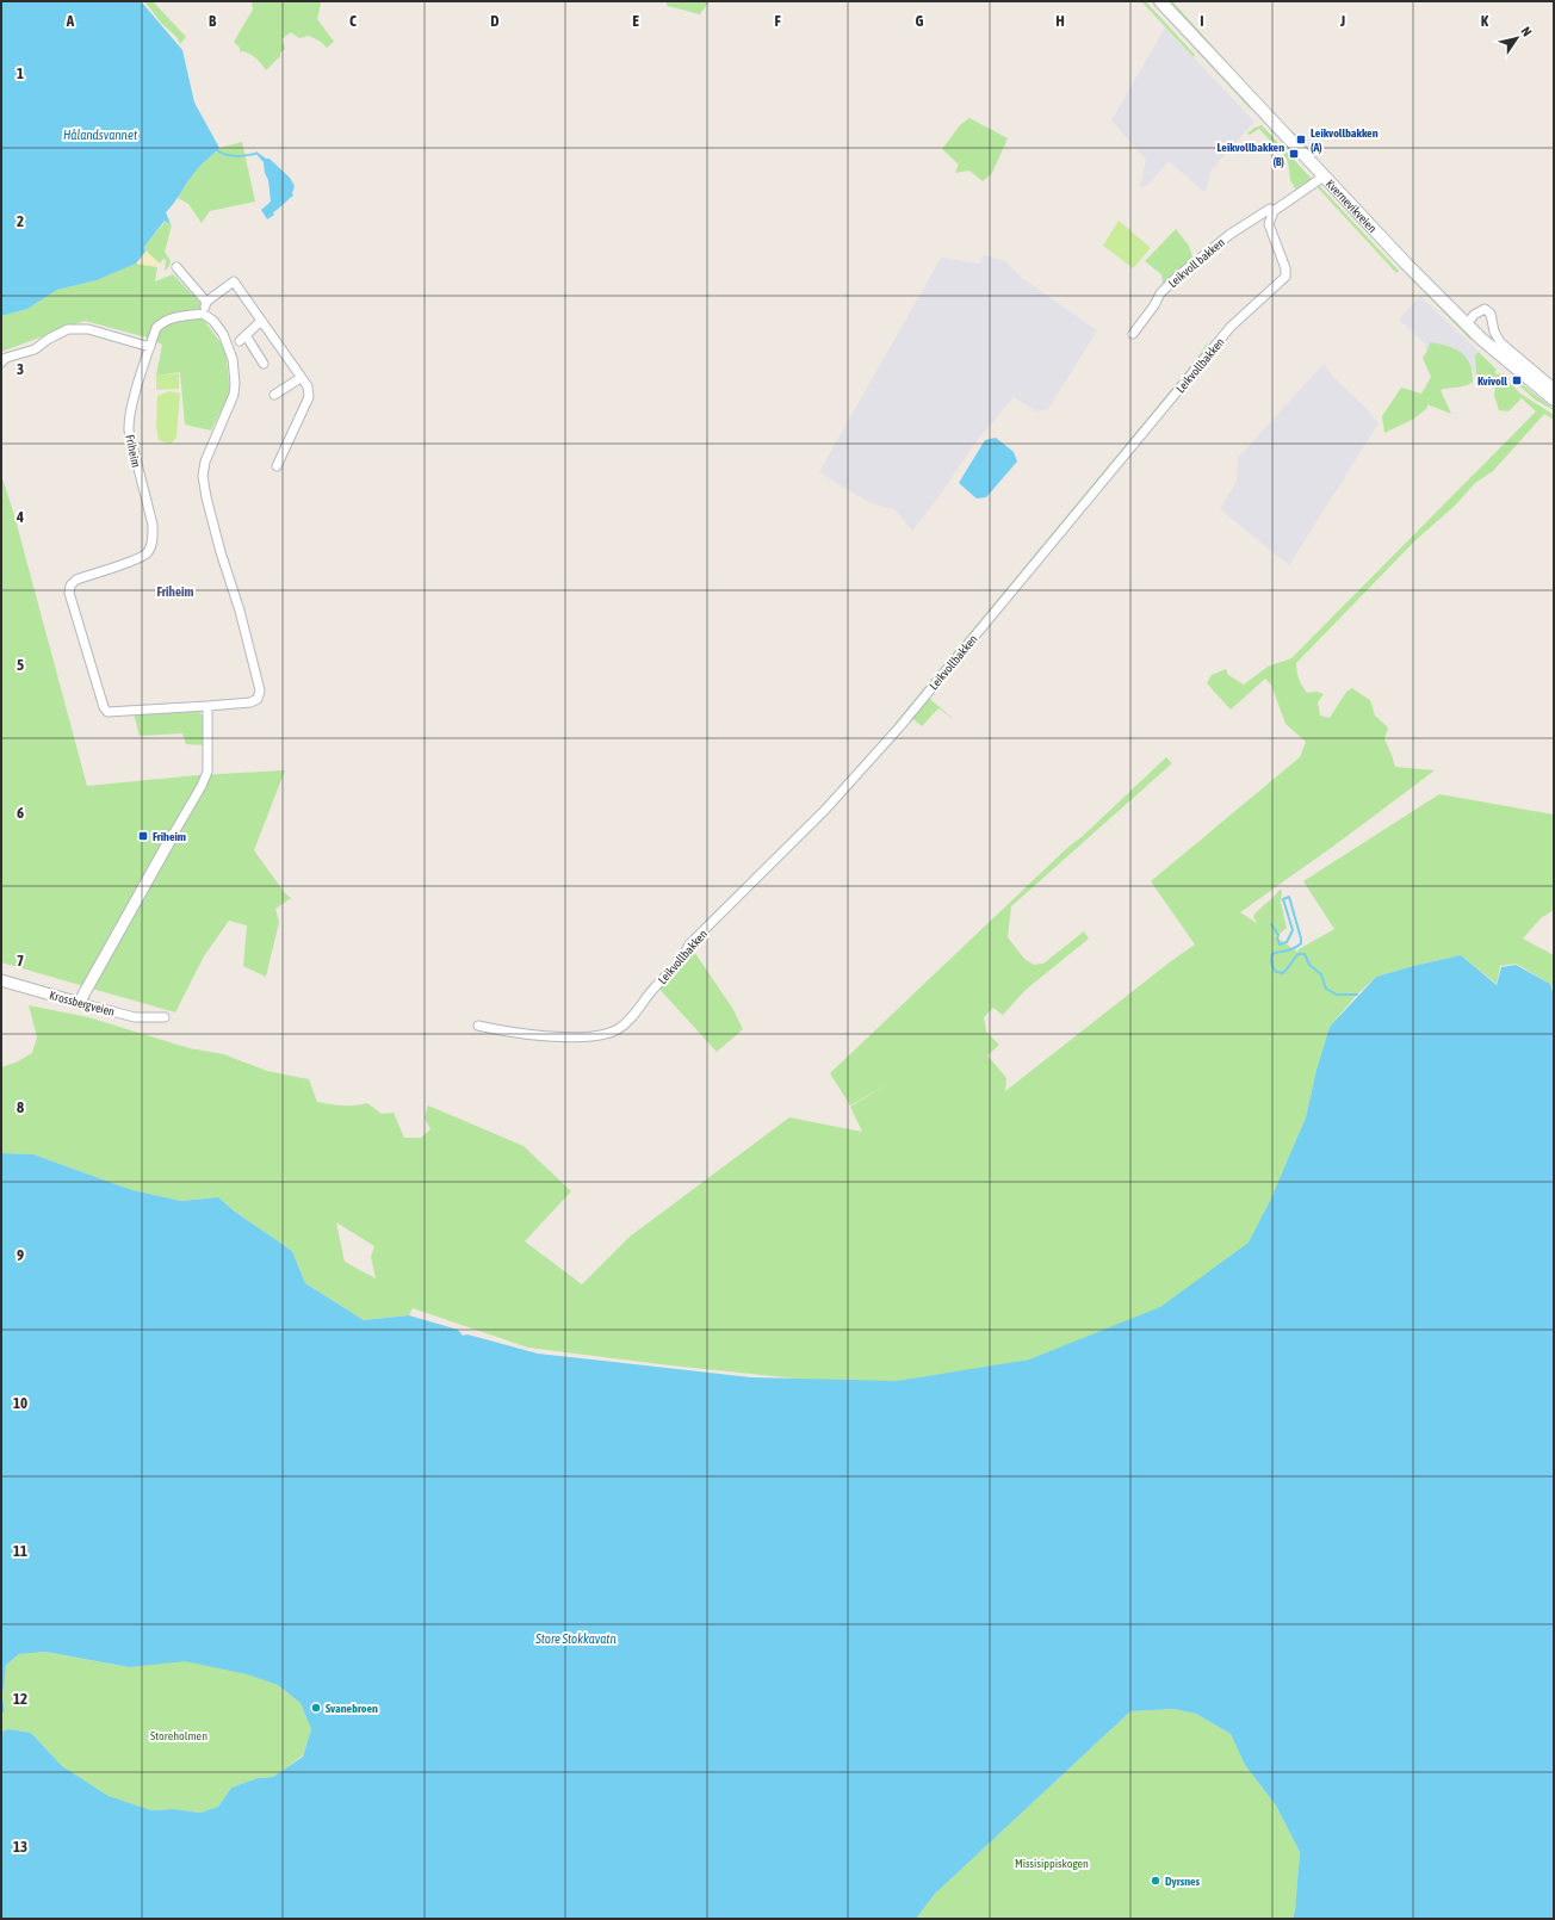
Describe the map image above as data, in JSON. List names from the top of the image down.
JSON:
{
  "streets": {
    "main road": ["Kvernevikveien"],
    "street": [
      "Leikvoll bakken",
      "Leikvollbakken",
      "Friheim",
      "Krossbergveien"
    ]
  },
  "crossings": [
    ["Leikvoll bakken", "Leikvollbakken"]
  ],
  "districts": ["Friheim"],
  "water": ["Hålandsvannet", "Store Stokkavatn"],
  "parks": ["Storeholmen", "Missisippiskogen"],
  "places": {
    "transit": [
      "Leikvollbakken (A)",
      "Leikvollbakken (B)",
      "Kvivoll",
      "Friheim"
    ],
    "other": ["Svanebroen", "Dyrsnes"]
  },
  "north": "top right",
  "grid": {
    "columns": [
      "A",
      "B",
      "C",
      "D",
      "E",
      "F",
      "G",
      "H",
      "I",
      "J",
      "K"
    ],
    "rows": [
      "1",
      "2",
      "3",
      "4",
      "5",
      "6",
      "7",
      "8",
      "9",
      "10",
      "11",
      "12",
      "13"
    ]
  }
}
